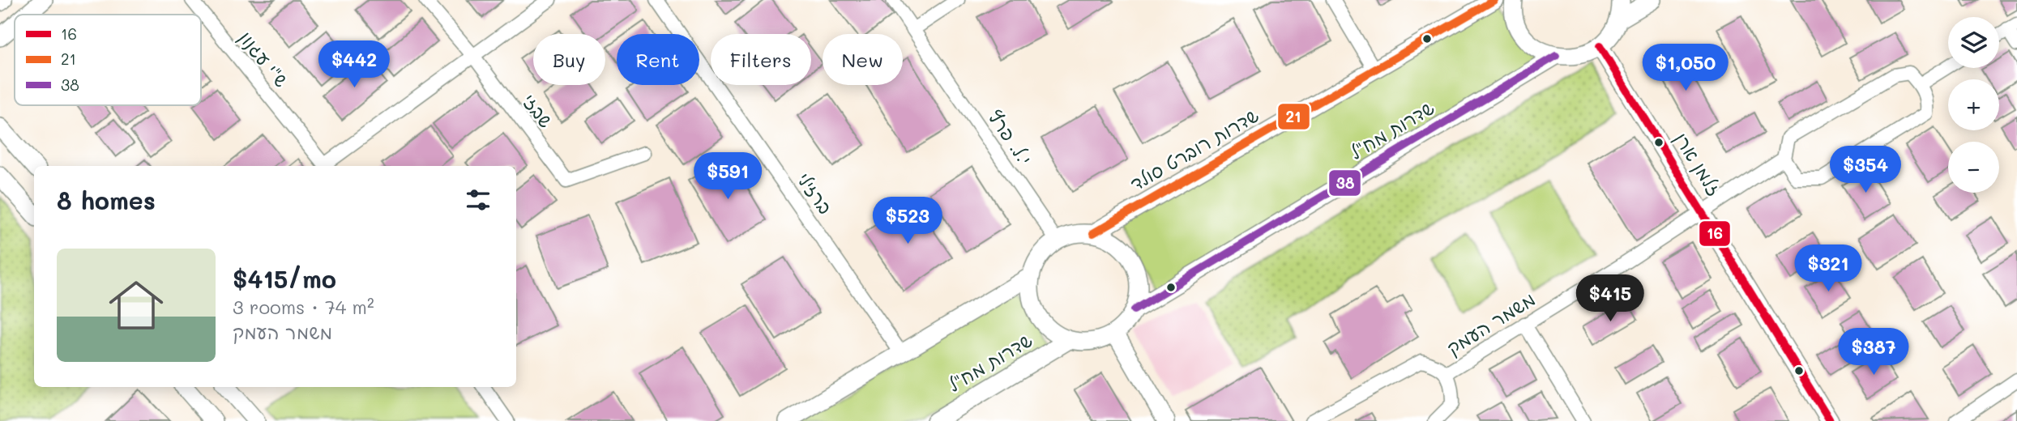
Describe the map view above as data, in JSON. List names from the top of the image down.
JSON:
{
  "streets": {
    "street": [
      "ש\"י עגנון",
      "שבזי",
      "שדרות מח\"ל",
      "י.ל. פרץ",
      "שדרות רוברט סולד",
      "זלמן ארן",
      "ברזילי",
      "משמר העמק"
    ]
  },
  "crossings": [
    ["שדרות מח\"ל", "י.ל. פרץ"],
    ["שדרות מח\"ל", "שדרות רוברט סולד"],
    ["י.ל. פרץ", "שדרות רוברט סולד"],
    ["זלמן ארן", "משמר העמק"]
  ],
  "lines": ["transit line 21", "transit line 16", "transit line 38"],
  "legend": ["16", "21", "38"],
  "page": {
    "map_buttons": ["+", "−"],
    "chip": [
      "Buy",
      "Rent",
      "Filters",
      "New"
    ],
    "price": [
      "$442",
      "$1,050",
      "$354",
      "$591",
      "$523",
      "$321",
      "$415",
      "$387"
    ],
    "heading": "8 homes",
    "list": [
      {
        "name": "$415/mo",
        "note": "3 rooms · 74 m² · משמר העמק"
      }
    ]
  }
}
